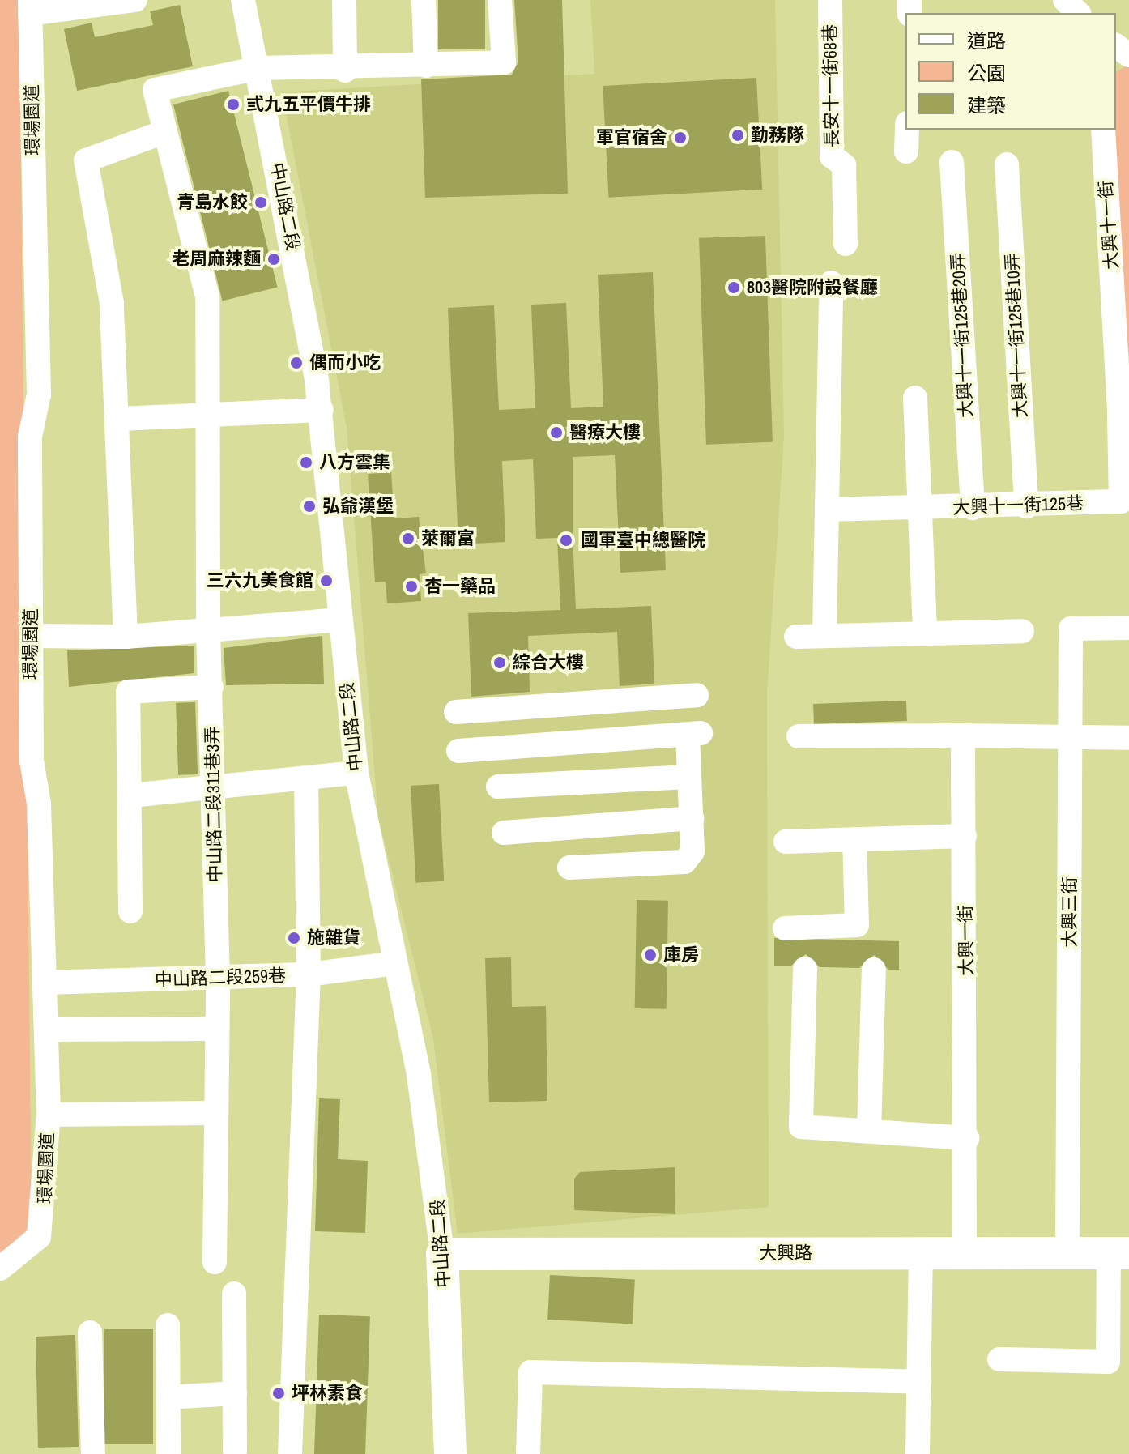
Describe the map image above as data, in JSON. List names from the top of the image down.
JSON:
{
  "streets": {
    "main road": ["中山路二段", "大興路"],
    "street": [
      "長安十一街68巷",
      "環場園道",
      "大興十一街",
      "大興十一街125巷20弄",
      "大興十一街125巷10弄",
      "大興十一街125巷",
      "中山路二段311巷3弄",
      "大興三街",
      "大興一街",
      "中山路二段259巷"
    ]
  },
  "crossings": [
    ["環場園道", "中山路二段259巷"],
    ["中山路二段", "中山路二段311巷3弄"],
    ["中山路二段", "中山路二段259巷"],
    ["中山路二段", "大興路"],
    ["大興十一街", "大興十一街125巷"],
    ["大興十一街125巷20弄", "大興十一街125巷"],
    ["大興十一街125巷10弄", "大興十一街125巷"],
    ["中山路二段311巷3弄", "中山路二段259巷"],
    ["大興三街", "大興路"],
    ["大興一街", "大興路"]
  ],
  "places": [
    "弎九五平價牛排",
    "勤務隊",
    "軍官宿舍",
    "青島水餃",
    "老周麻辣麵",
    "803醫院附設餐廳",
    "偶而小吃",
    "醫療大樓",
    "八方雲集",
    "弘爺漢堡",
    "萊爾富",
    "國軍臺中總醫院",
    "三六九美食館",
    "杏一藥品",
    "綜合大樓",
    "施雜貨",
    "庫房",
    "坪林素食"
  ],
  "legend": ["道路", "公園", "建築"]
}
